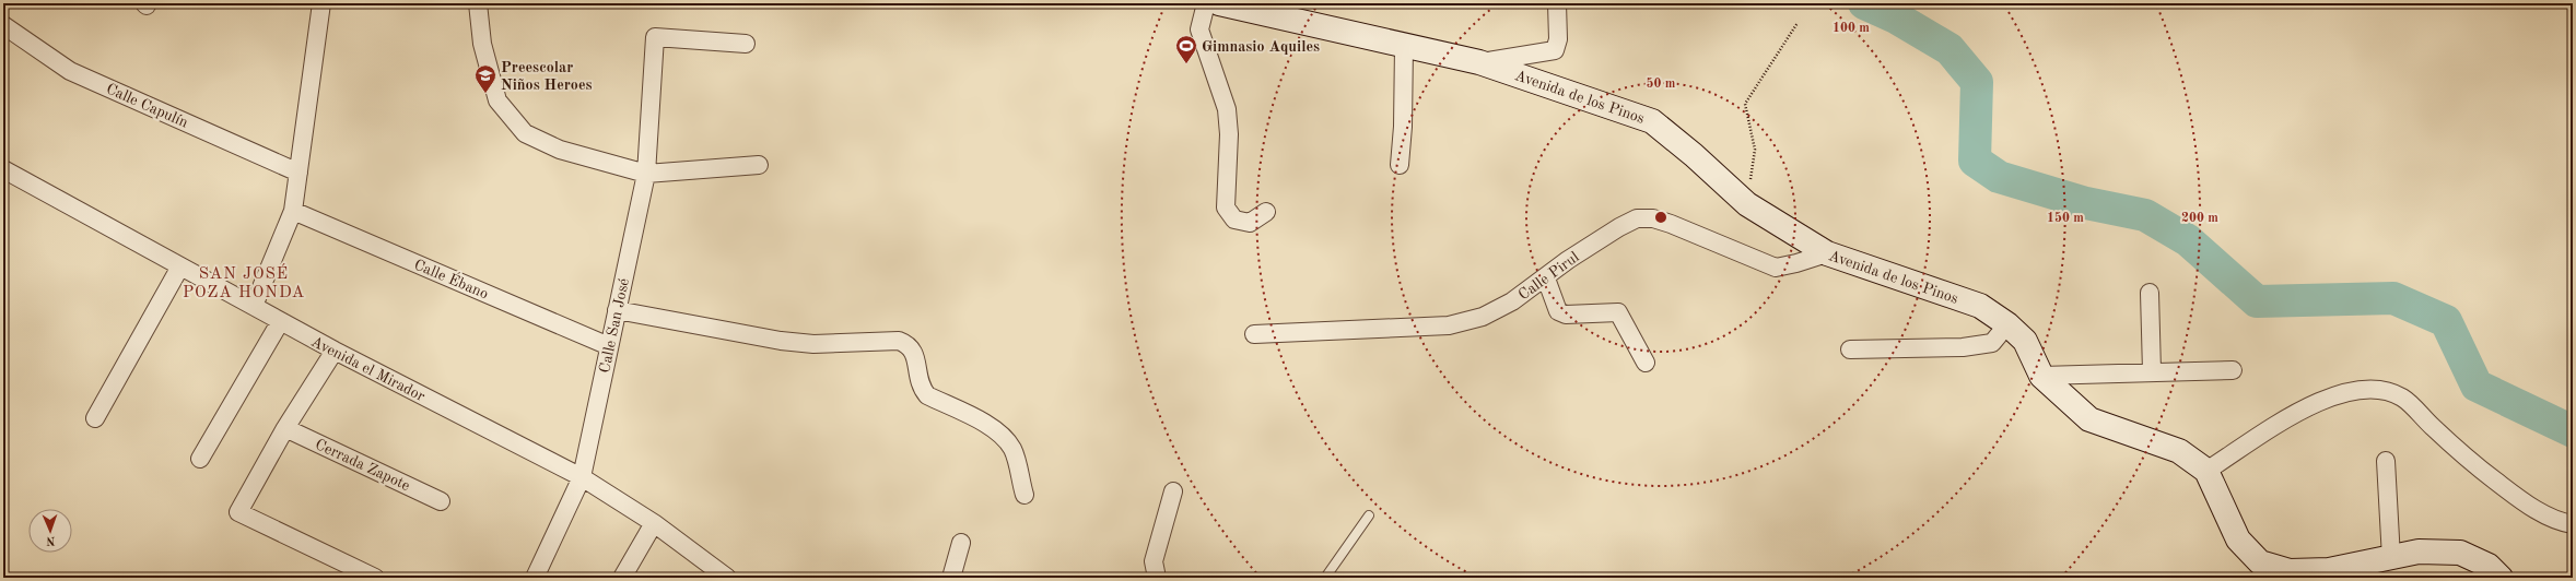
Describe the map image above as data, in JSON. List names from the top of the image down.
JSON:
{
  "streets": {
    "street": [
      "Avenida de los Pinos",
      "Calle Capulín",
      "Calle Pirul",
      "Calle Ébano",
      "Calle San José",
      "Avenida el Mirador",
      "Cerrada Zapote"
    ]
  },
  "crossings": [
    ["Avenida de los Pinos", "Calle Pirul"],
    ["Calle Ébano", "Calle San José"],
    ["Calle San José", "Avenida el Mirador"]
  ],
  "districts": ["SAN JOSÉ POZA HONDA"],
  "places": {
    "sports": ["Gimnasio Aquiles"],
    "school or university": ["Preescolar Niños Heroes"]
  },
  "north": "bottom",
  "rings": [
    "100 m",
    "50 m",
    "150 m",
    "200 m"
  ]
}
